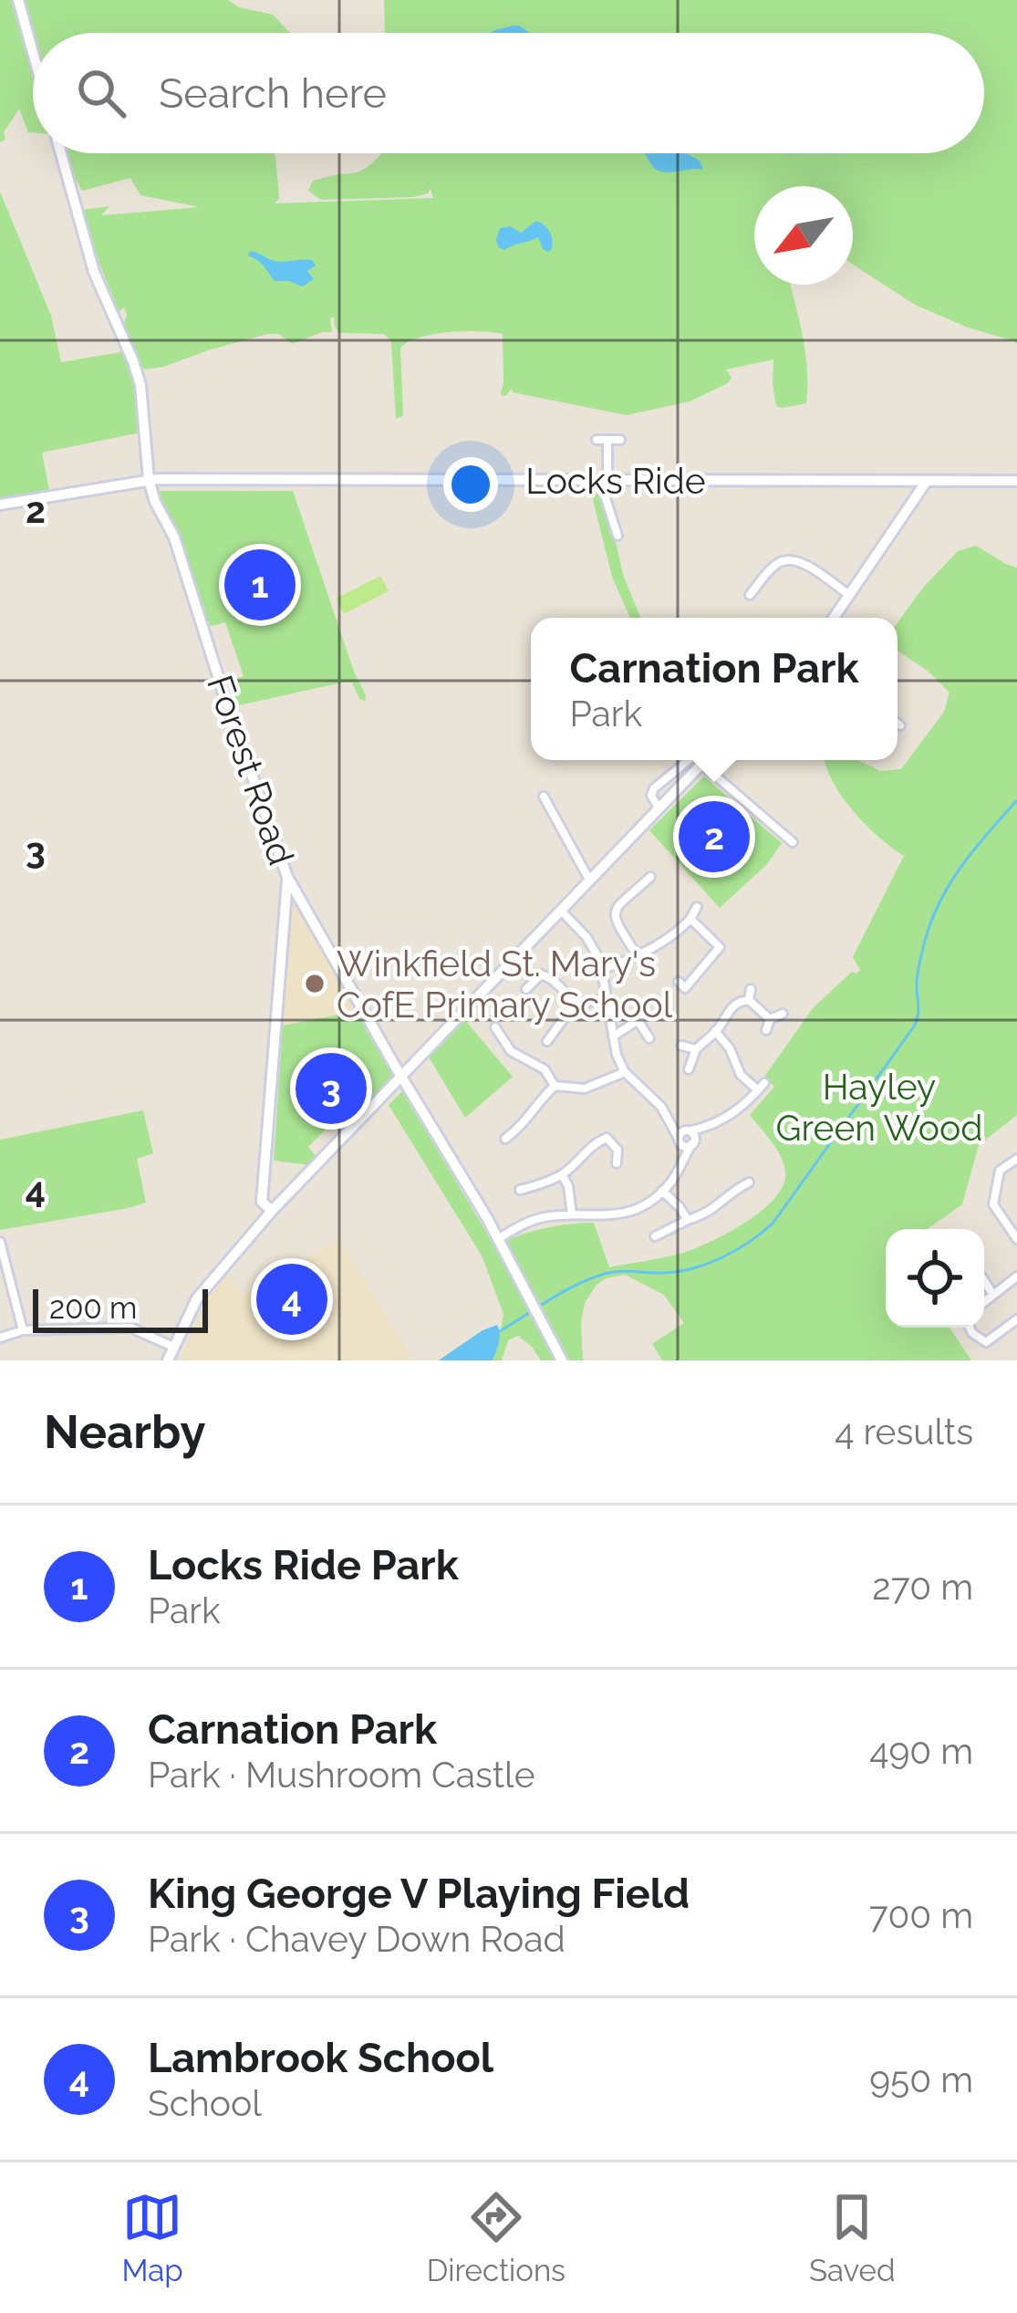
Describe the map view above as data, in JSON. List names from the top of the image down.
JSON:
{
  "streets": {
    "main road": ["Locks Ride", "Forest Road"]
  },
  "crossings": [
    ["Locks Ride", "Forest Road"]
  ],
  "parks": ["Hayley Green Wood"],
  "places": ["Winkfield St. Mary's CofE Primary School"],
  "scale_bar": "200 m",
  "north": "bottom left",
  "page": {
    "search": "Search here",
    "pins": [
      "1",
      "2",
      "3",
      "4"
    ],
    "popup": ["Carnation Park", "Park"],
    "scale": "200 m",
    "heading": ["Nearby", "4 results"],
    "list": [
      {
        "mark": "1",
        "name": "Locks Ride Park",
        "note": "Park",
        "value": "270 m"
      },
      {
        "mark": "2",
        "name": "Carnation Park",
        "note": "Park · Mushroom Castle",
        "value": "490 m"
      },
      {
        "mark": "3",
        "name": "King George V Playing Field",
        "note": "Park · Chavey Down Road",
        "value": "700 m"
      },
      {
        "mark": "4",
        "name": "Lambrook School",
        "note": "School",
        "value": "950 m"
      }
    ],
    "nav": ["Map", "Directions", "Saved"]
  },
  "grid": {
    "rows": ["2", "3", "4"]
  }
}
